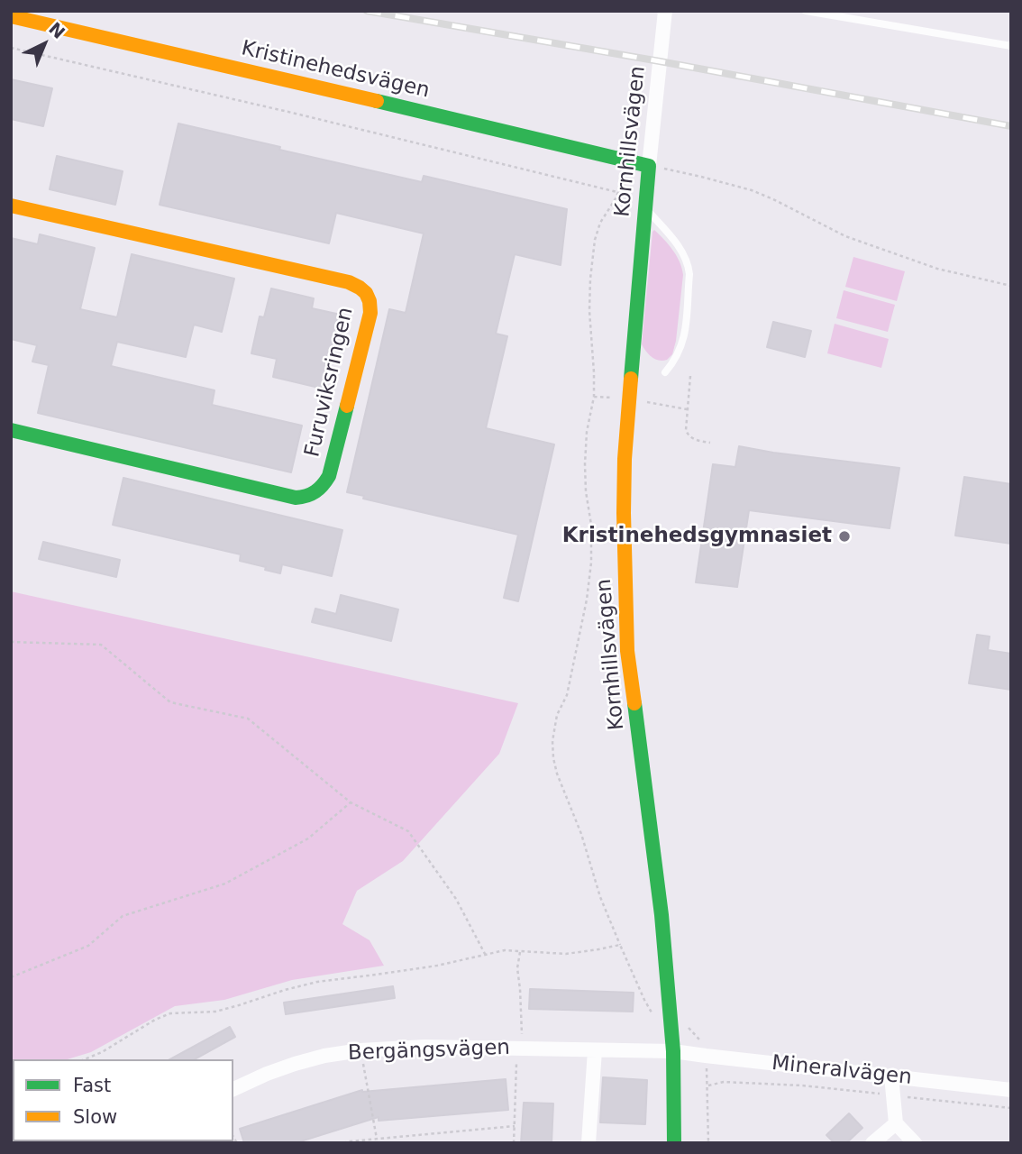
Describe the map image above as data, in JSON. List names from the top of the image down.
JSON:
{
  "streets": {
    "street": [
      "Kristinehedsvägen",
      "Kornhillsvägen",
      "Furuviksringen",
      "Bergängsvägen",
      "Mineralvägen"
    ]
  },
  "crossings": [
    ["Kristinehedsvägen", "Kornhillsvägen"],
    ["Kornhillsvägen", "Bergängsvägen"],
    ["Kornhillsvägen", "Mineralvägen"],
    ["Bergängsvägen", "Mineralvägen"]
  ],
  "places": ["Kristinehedsgymnasiet"],
  "legend": ["Fast", "Slow"],
  "north": "top right"
}
